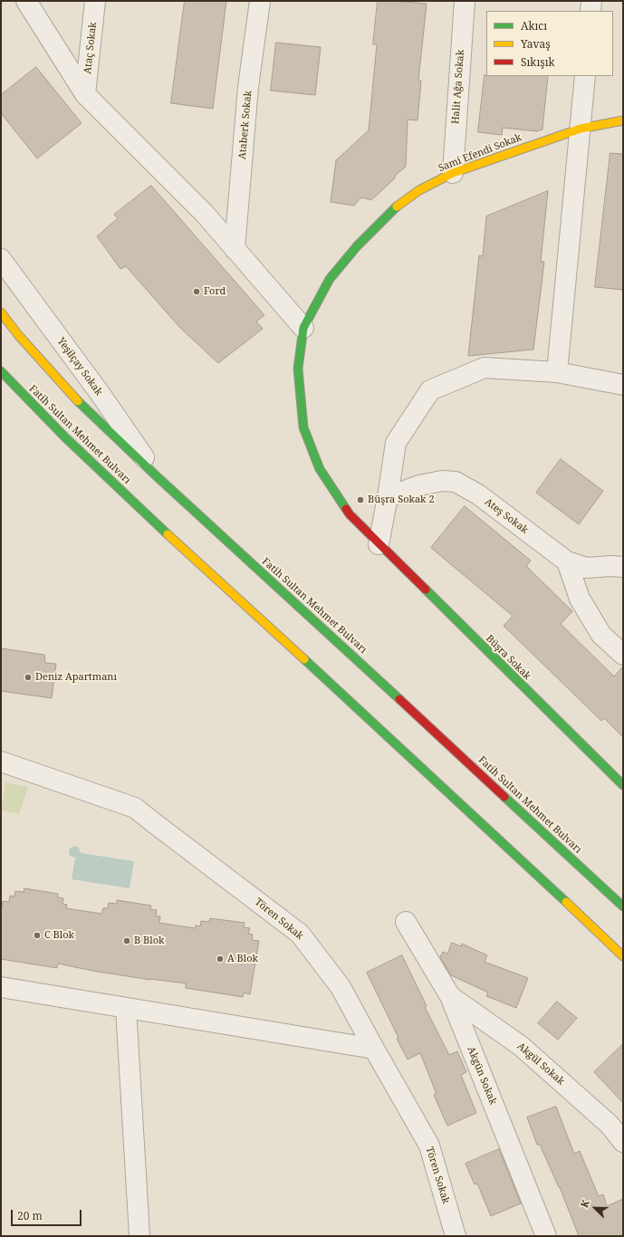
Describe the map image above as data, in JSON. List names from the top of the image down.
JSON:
{
  "streets": {
    "main road": ["Sami Efendi Sokak", "Fatih Sultan Mehmet Bulvarı", "Büşra Sokak"],
    "street": [
      "Ataç Sokak",
      "Halit Ağa Sokak",
      "Ataberk Sokak",
      "Yeşilçay Sokak",
      "Ateş Sokak",
      "Tören Sokak",
      "Akgül Sokak",
      "Akgün Sokak"
    ]
  },
  "crossings": [
    ["Halit Ağa Sokak", "Sami Efendi Sokak"],
    ["Sami Efendi Sokak", "Büşra Sokak"],
    ["Yeşilçay Sokak", "Fatih Sultan Mehmet Bulvarı"],
    ["Akgül Sokak", "Akgün Sokak"]
  ],
  "places": [
    "Ford",
    "Büşra Sokak 2",
    "Deniz Apartmanı",
    "C Blok",
    "B Blok",
    "A Blok"
  ],
  "legend": ["Akıcı", "Yavaş", "Sıkışık"],
  "scale_bar": "20 m",
  "north": "top left"
}
